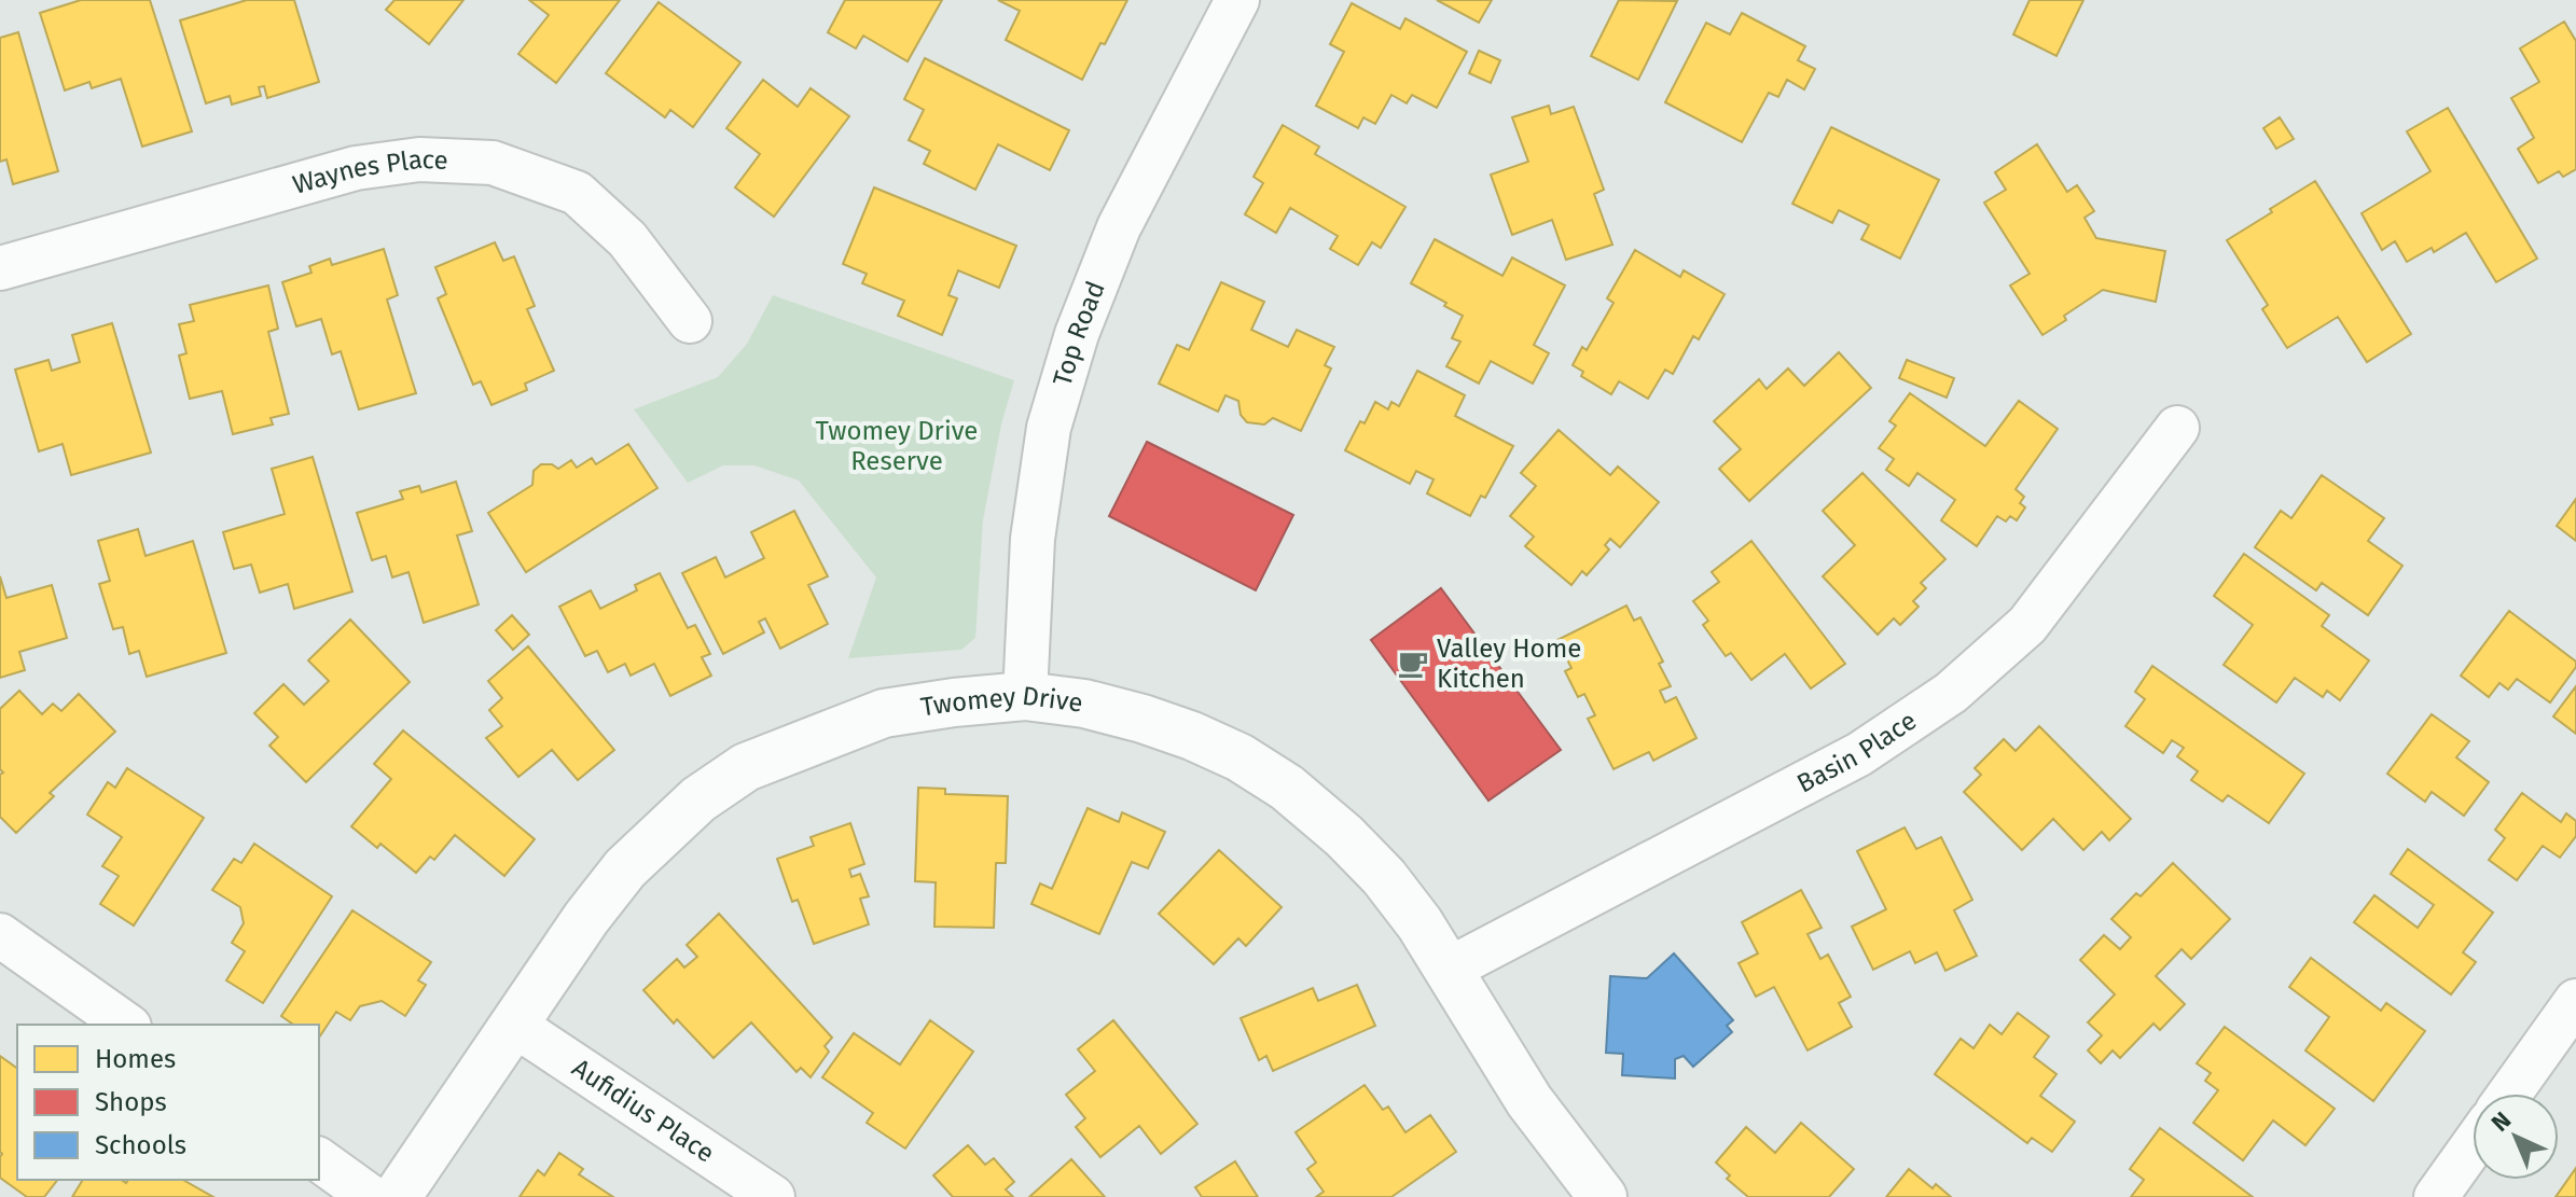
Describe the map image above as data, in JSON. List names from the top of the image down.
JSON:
{
  "streets": {
    "street": [
      "Waynes Place",
      "Top Road",
      "Twomey Drive",
      "Basin Place",
      "Aufidius Place"
    ]
  },
  "crossings": [
    ["Top Road", "Twomey Drive"],
    ["Twomey Drive", "Basin Place"],
    ["Twomey Drive", "Aufidius Place"]
  ],
  "parks": ["Twomey Drive Reserve"],
  "places": {
    "cafe": ["Valley Home Kitchen"]
  },
  "legend": ["Homes", "Shops", "Schools"],
  "north": "top left"
}
